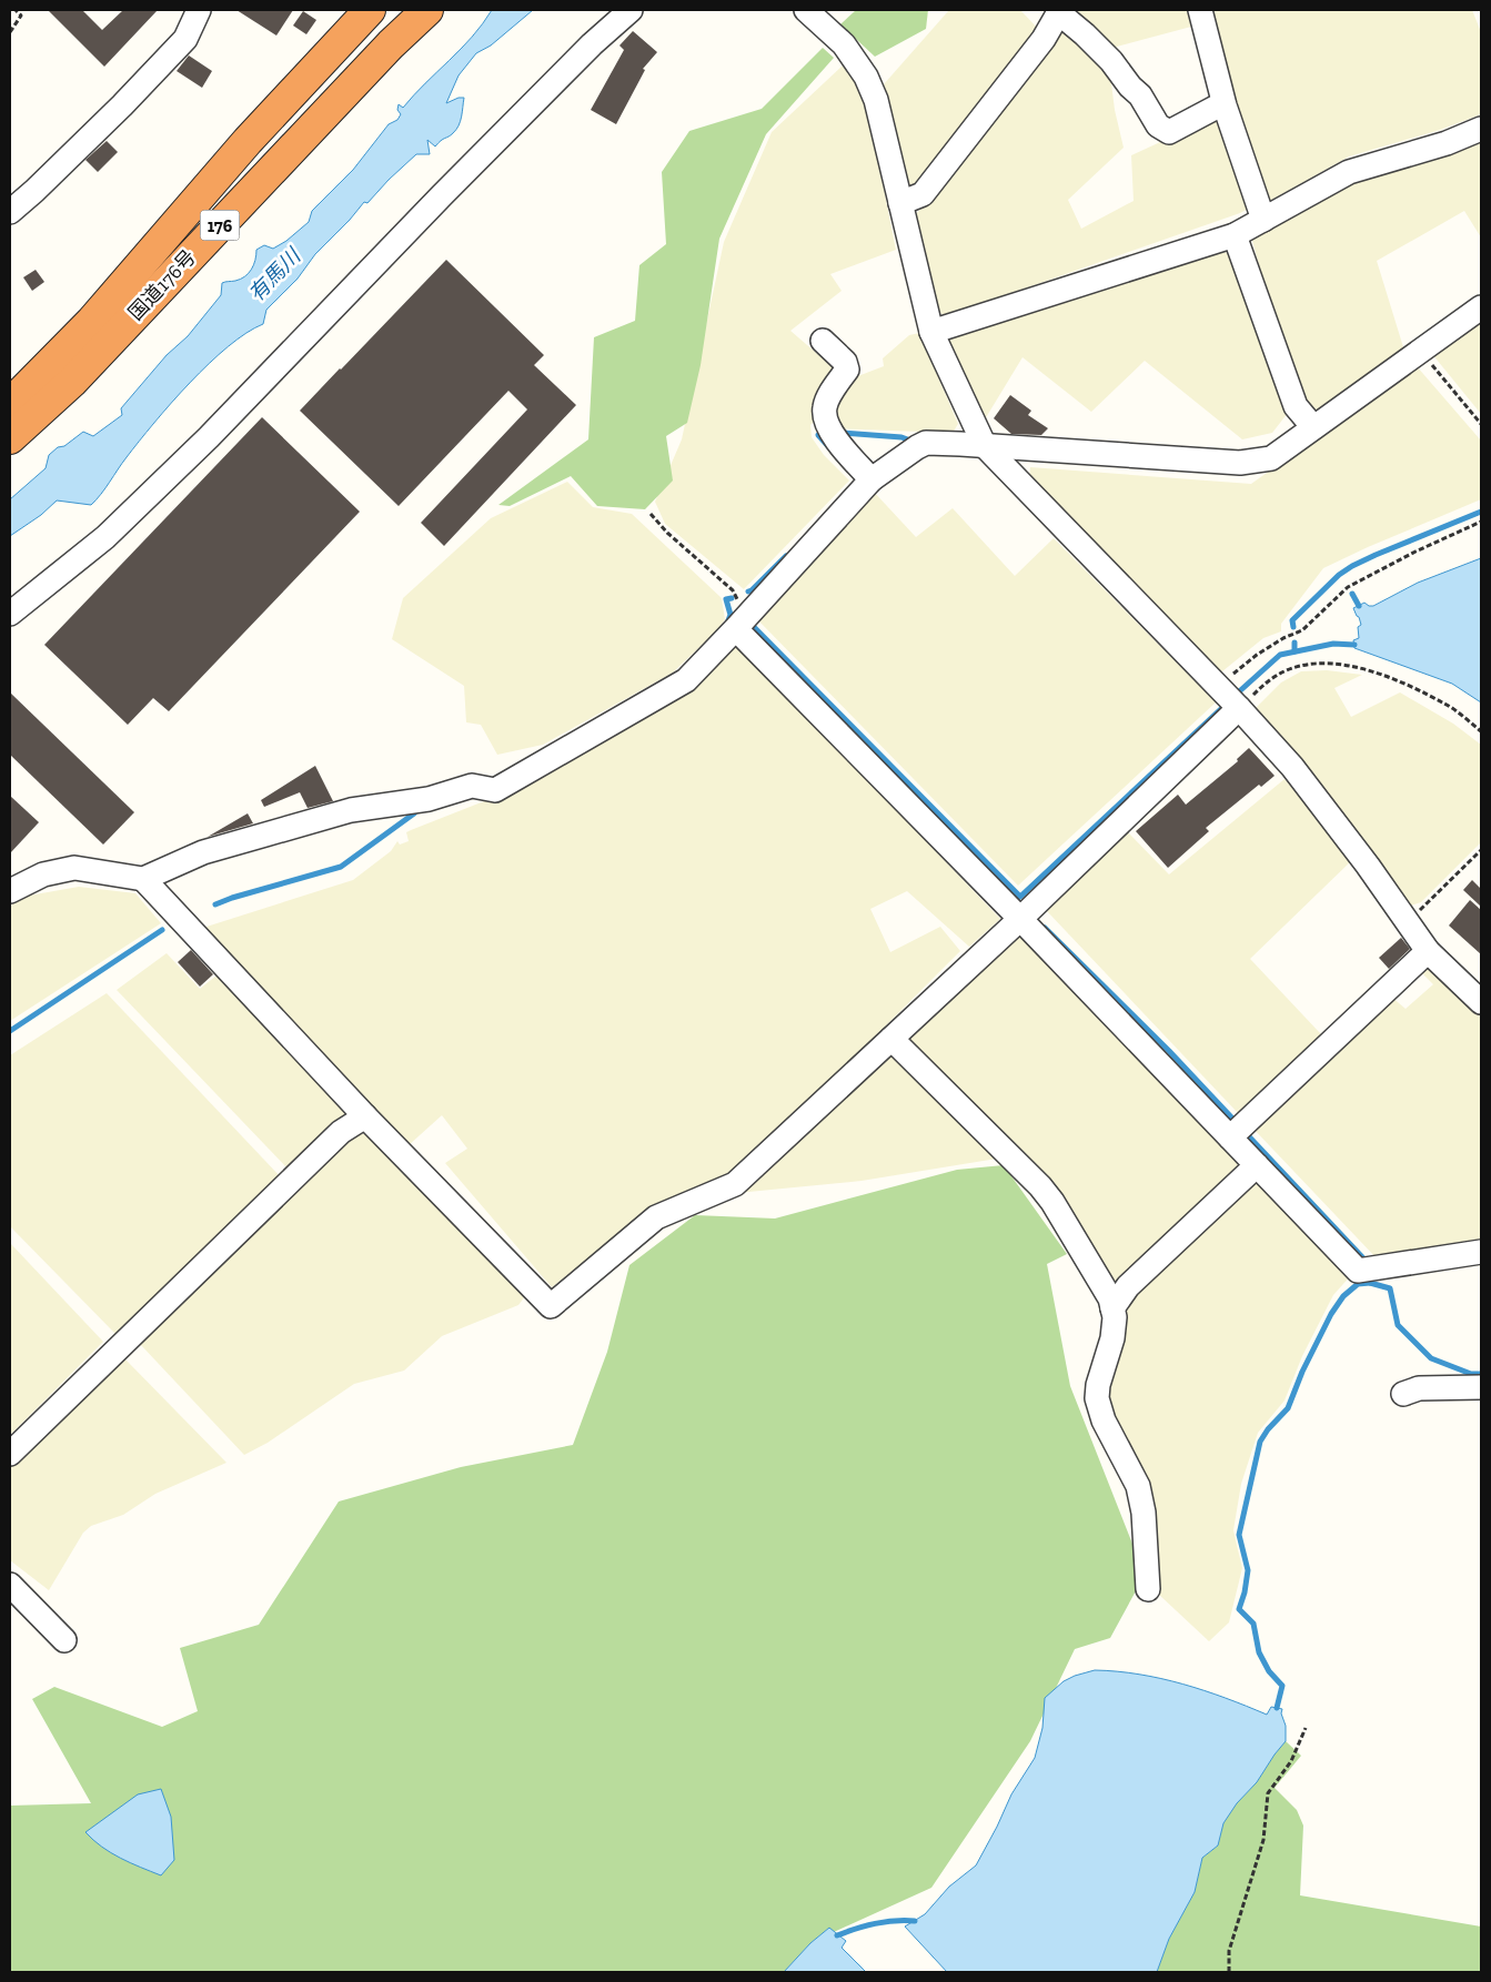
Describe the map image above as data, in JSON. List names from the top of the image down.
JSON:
{
  "streets": {
    "highway": ["176", "国道176号"]
  },
  "water": ["有馬川"]
}
